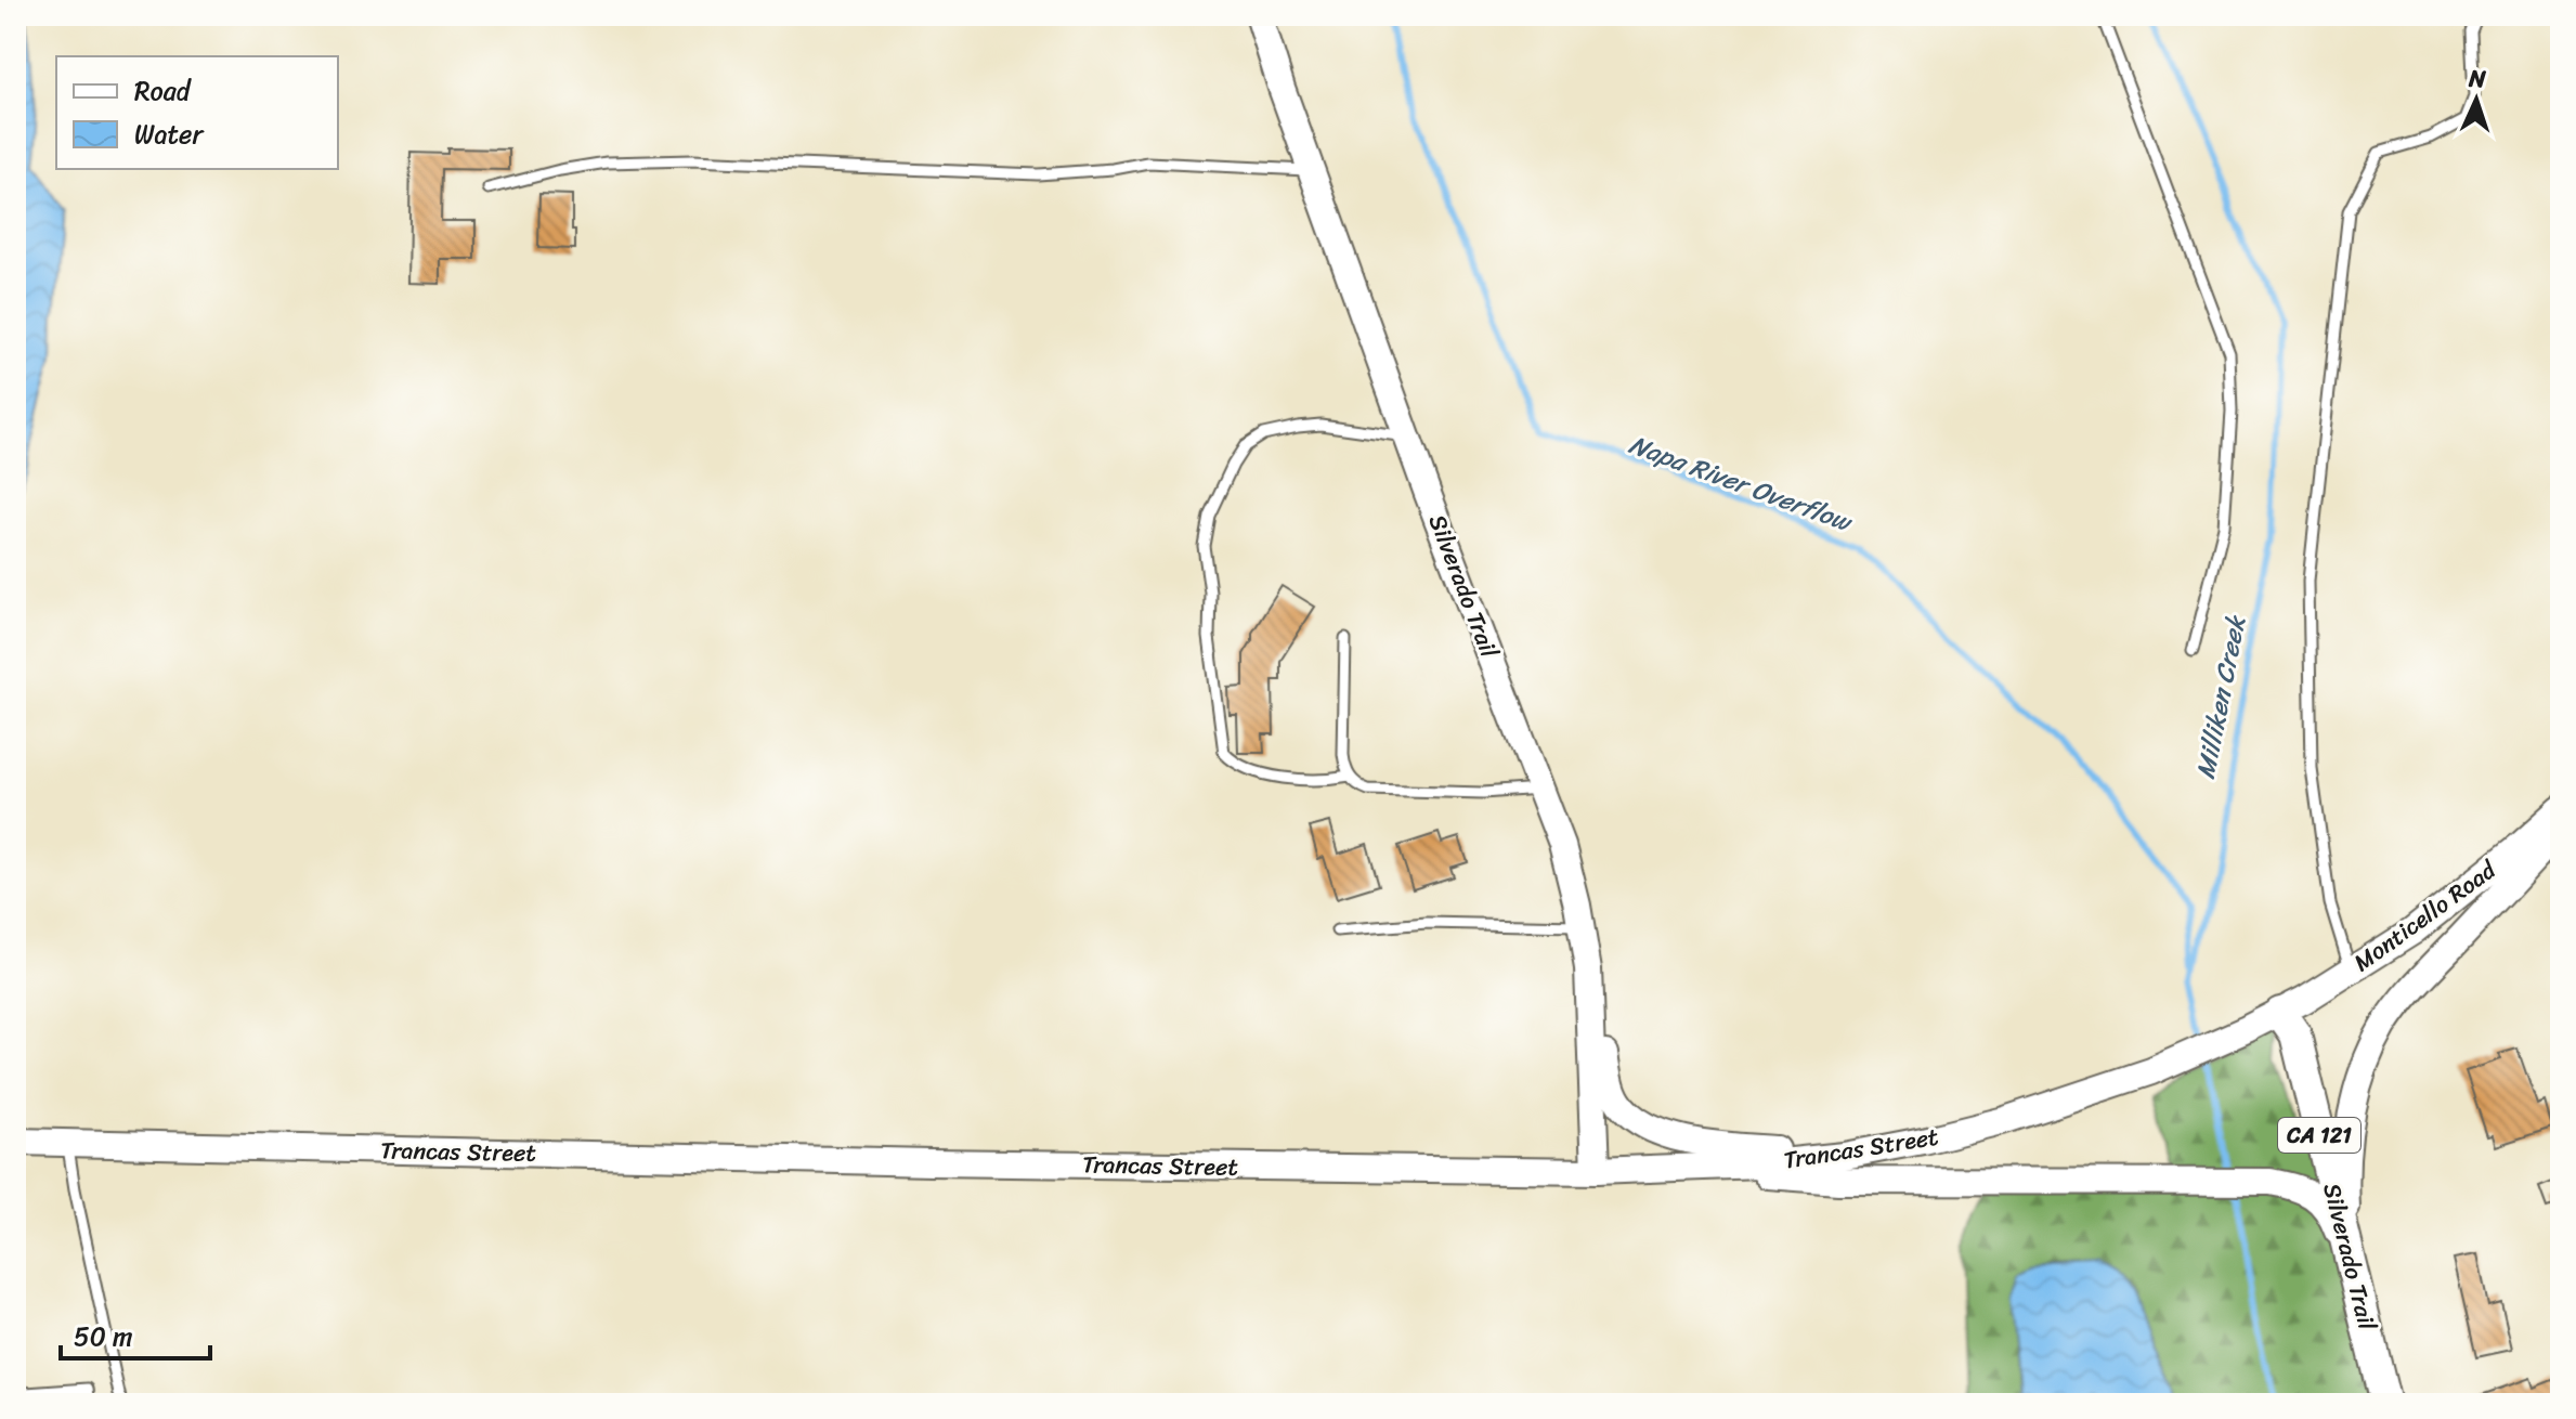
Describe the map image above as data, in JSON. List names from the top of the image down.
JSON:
{
  "streets": {
    "main road": [
      "Silverado Trail",
      "Monticello Road",
      "CA 121",
      "Trancas Street"
    ]
  },
  "crossings": [
    ["Silverado Trail", "Monticello Road"],
    ["Silverado Trail", "Trancas Street"],
    ["Monticello Road", "Trancas Street"]
  ],
  "water": ["Napa River Overflow", "Milliken Creek"],
  "legend": ["Road", "Water"],
  "scale_bar": "50 m",
  "north": "top"
}
